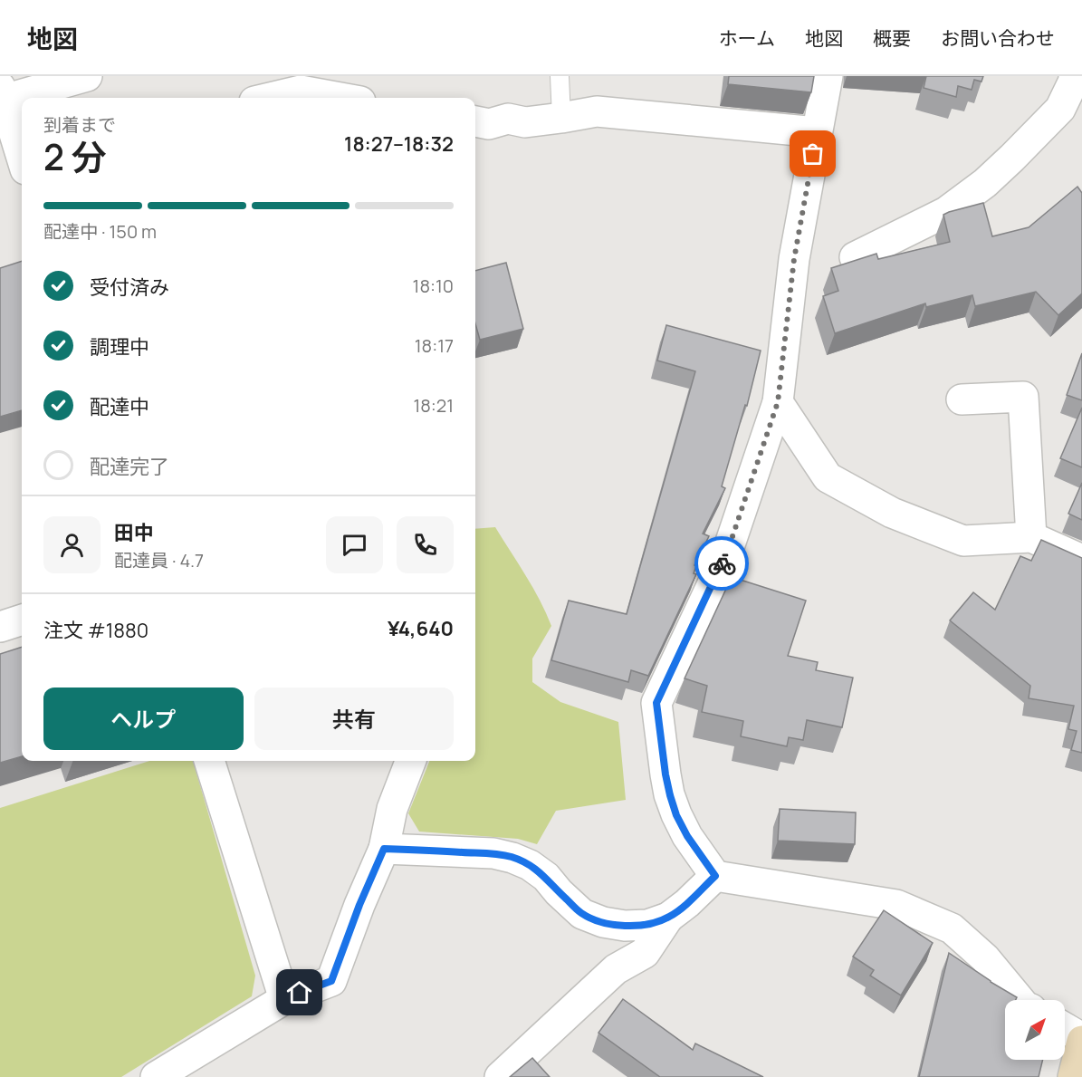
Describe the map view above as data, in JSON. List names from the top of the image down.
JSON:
{
  "north": "top right",
  "page": {
    "header": "地図",
    "nav": [
      "ホーム",
      "地図",
      "概要",
      "お問い合わせ"
    ],
    "heading": ["2 分", "到着まで", "18:27–18:32"],
    "panel": [
      "田中",
      "配達員 · 4.7",
      "注文 #1880",
      "¥4,640"
    ],
    "bar": "配達中 · 150 m",
    "list": [
      ["受付済み", "18:10"],
      ["調理中", "18:17"],
      ["配達中", "18:21"],
      "配達完了"
    ],
    "buttons": ["ヘルプ", "共有"]
  }
}
